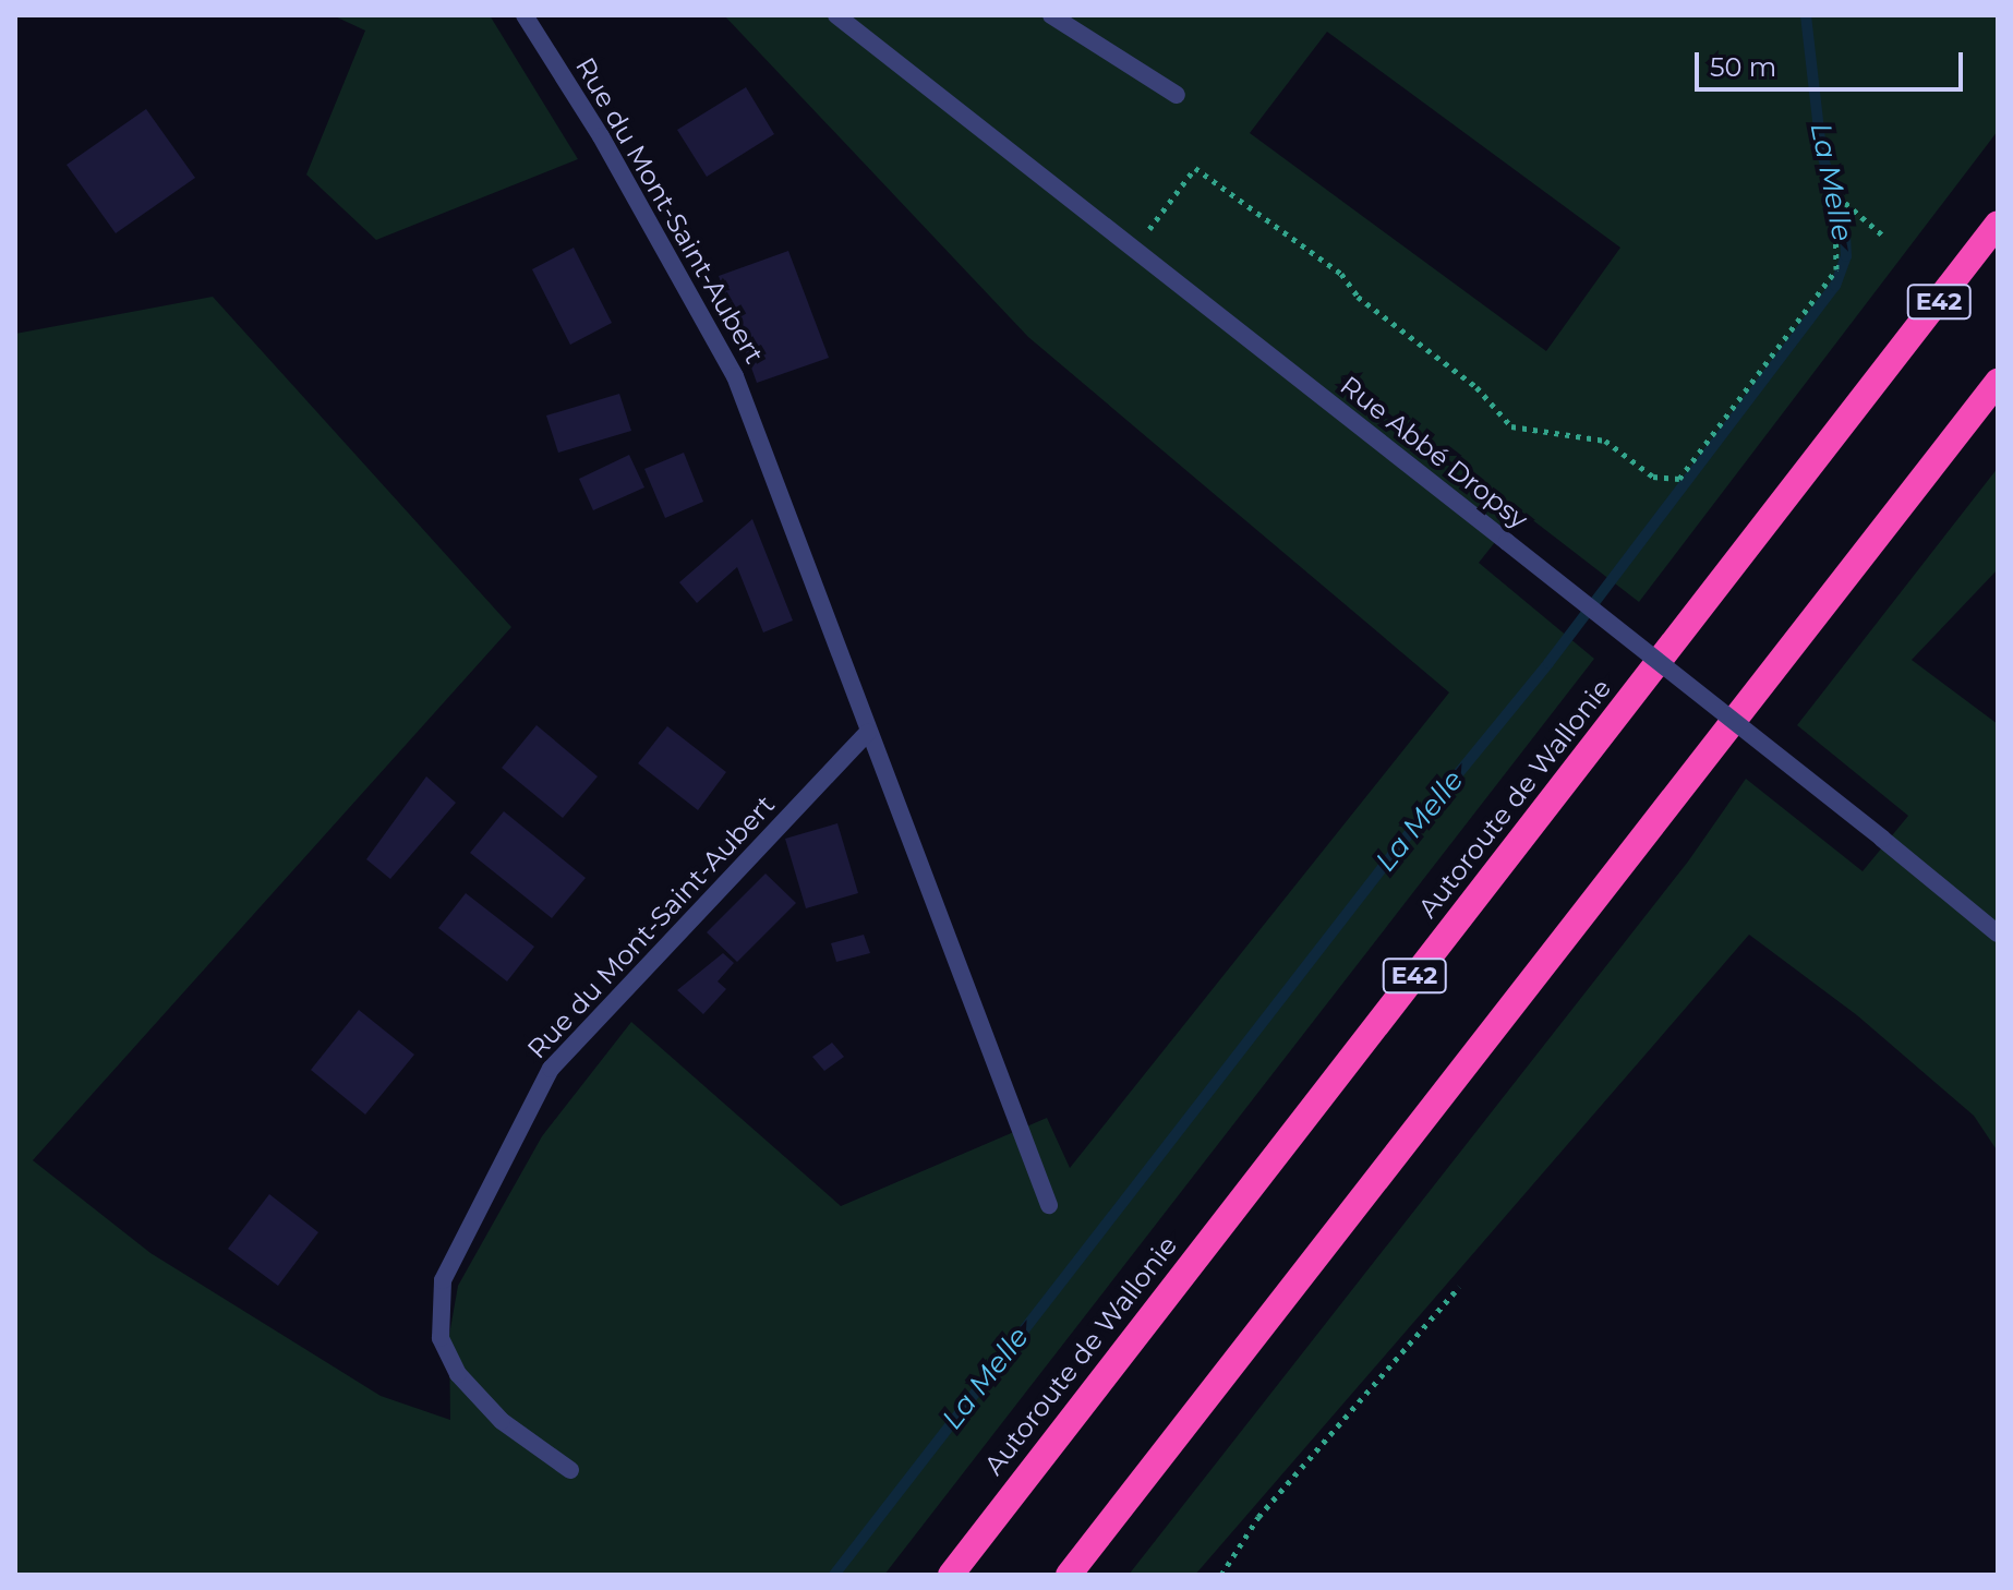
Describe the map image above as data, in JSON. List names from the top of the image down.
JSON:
{
  "streets": {
    "highway": ["E42", "Autoroute de Wallonie"],
    "street": ["Rue du Mont-Saint-Aubert", "Rue Abbé Dropsy"]
  },
  "water": ["La Melle"],
  "scale_bar": "50 m"
}
